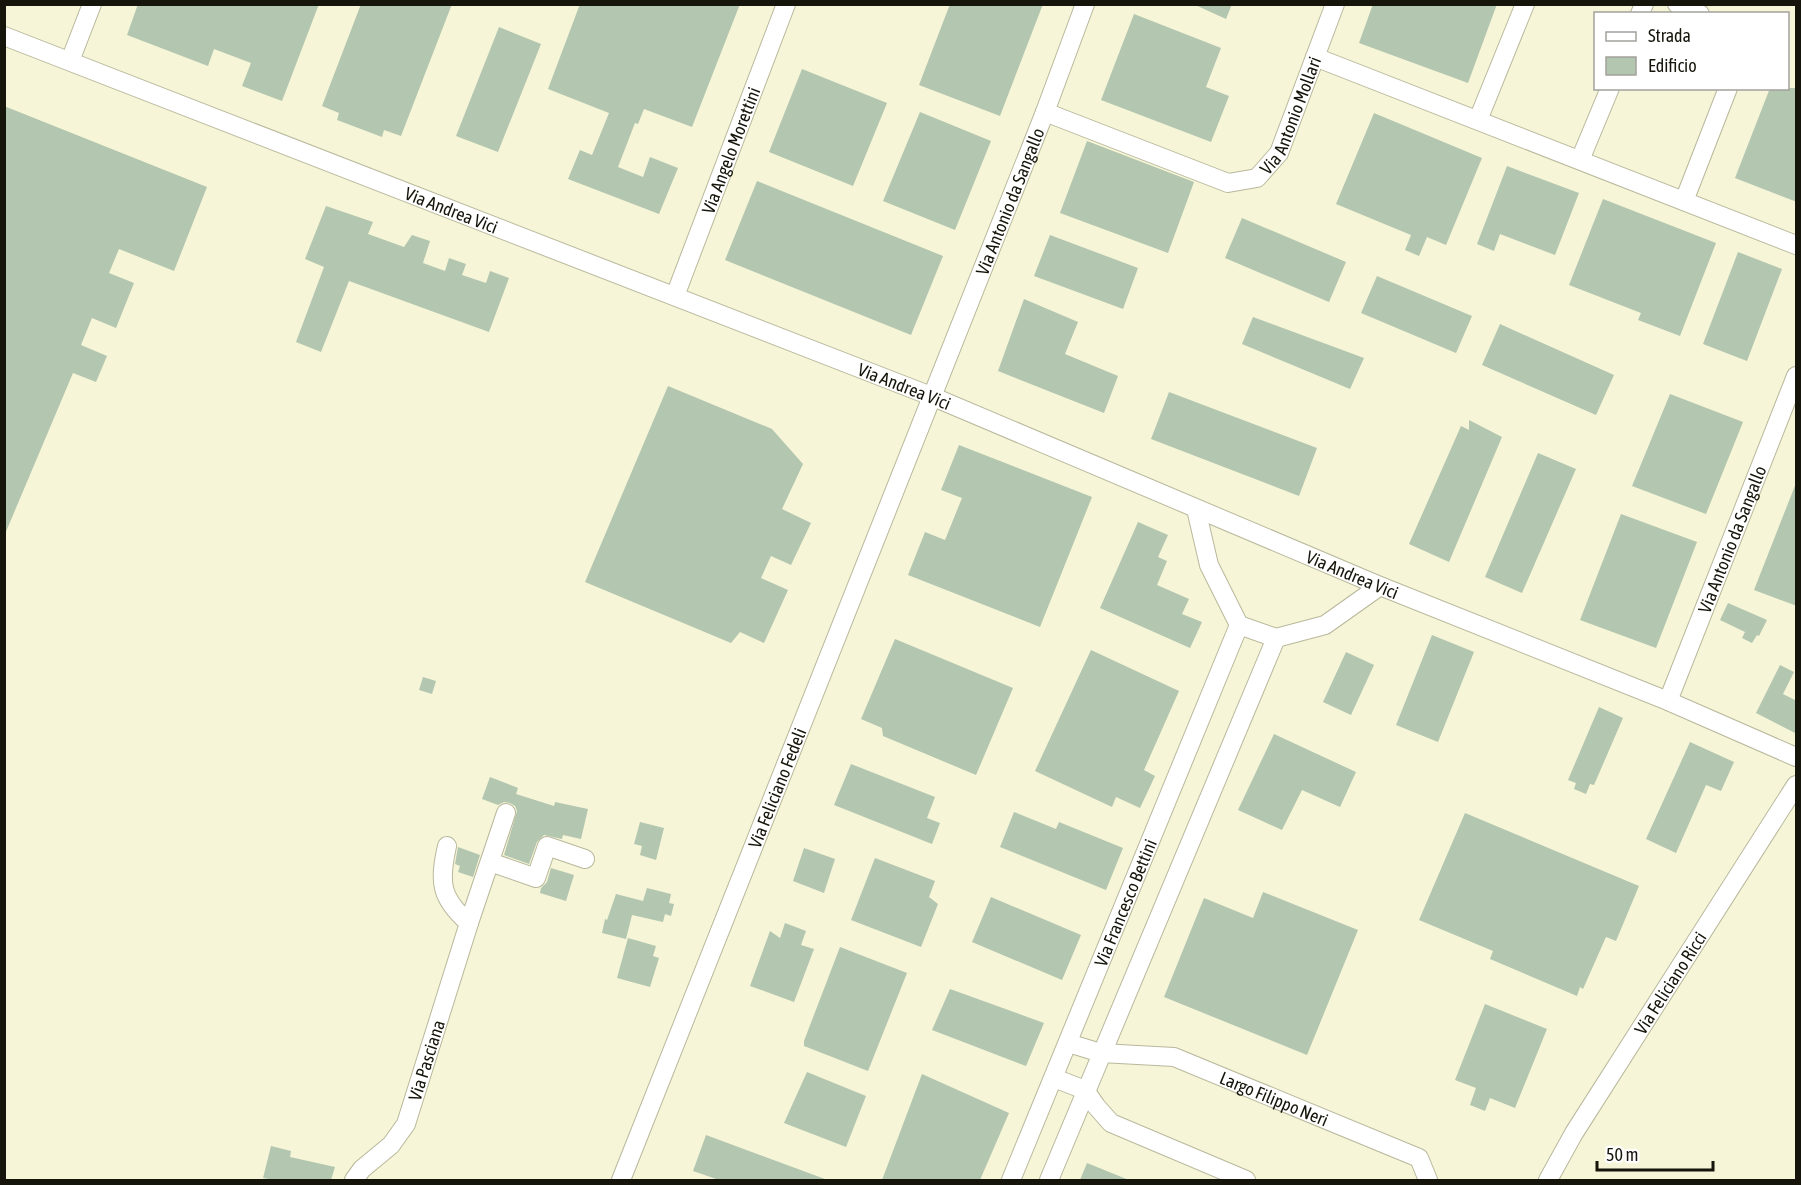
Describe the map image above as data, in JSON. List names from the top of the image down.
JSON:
{
  "streets": {
    "street": [
      "Via Antonio Mollari",
      "Via Angelo Morettini",
      "Via Antonio da Sangallo",
      "Via Andrea Vici",
      "Via Feliciano Fedeli",
      "Via Francesco Bettini",
      "Via Feliciano Ricci",
      "Via Pasciana",
      "Largo Filippo Neri"
    ]
  },
  "crossings": [
    ["Via Antonio Mollari", "Via Antonio da Sangallo"],
    ["Via Angelo Morettini", "Via Andrea Vici"],
    ["Via Antonio da Sangallo", "Via Andrea Vici"],
    ["Via Antonio da Sangallo", "Via Feliciano Fedeli"],
    ["Via Andrea Vici", "Via Feliciano Fedeli"],
    ["Via Francesco Bettini", "Largo Filippo Neri"]
  ],
  "legend": ["Strada", "Edificio"],
  "scale_bar": "50 m"
}
